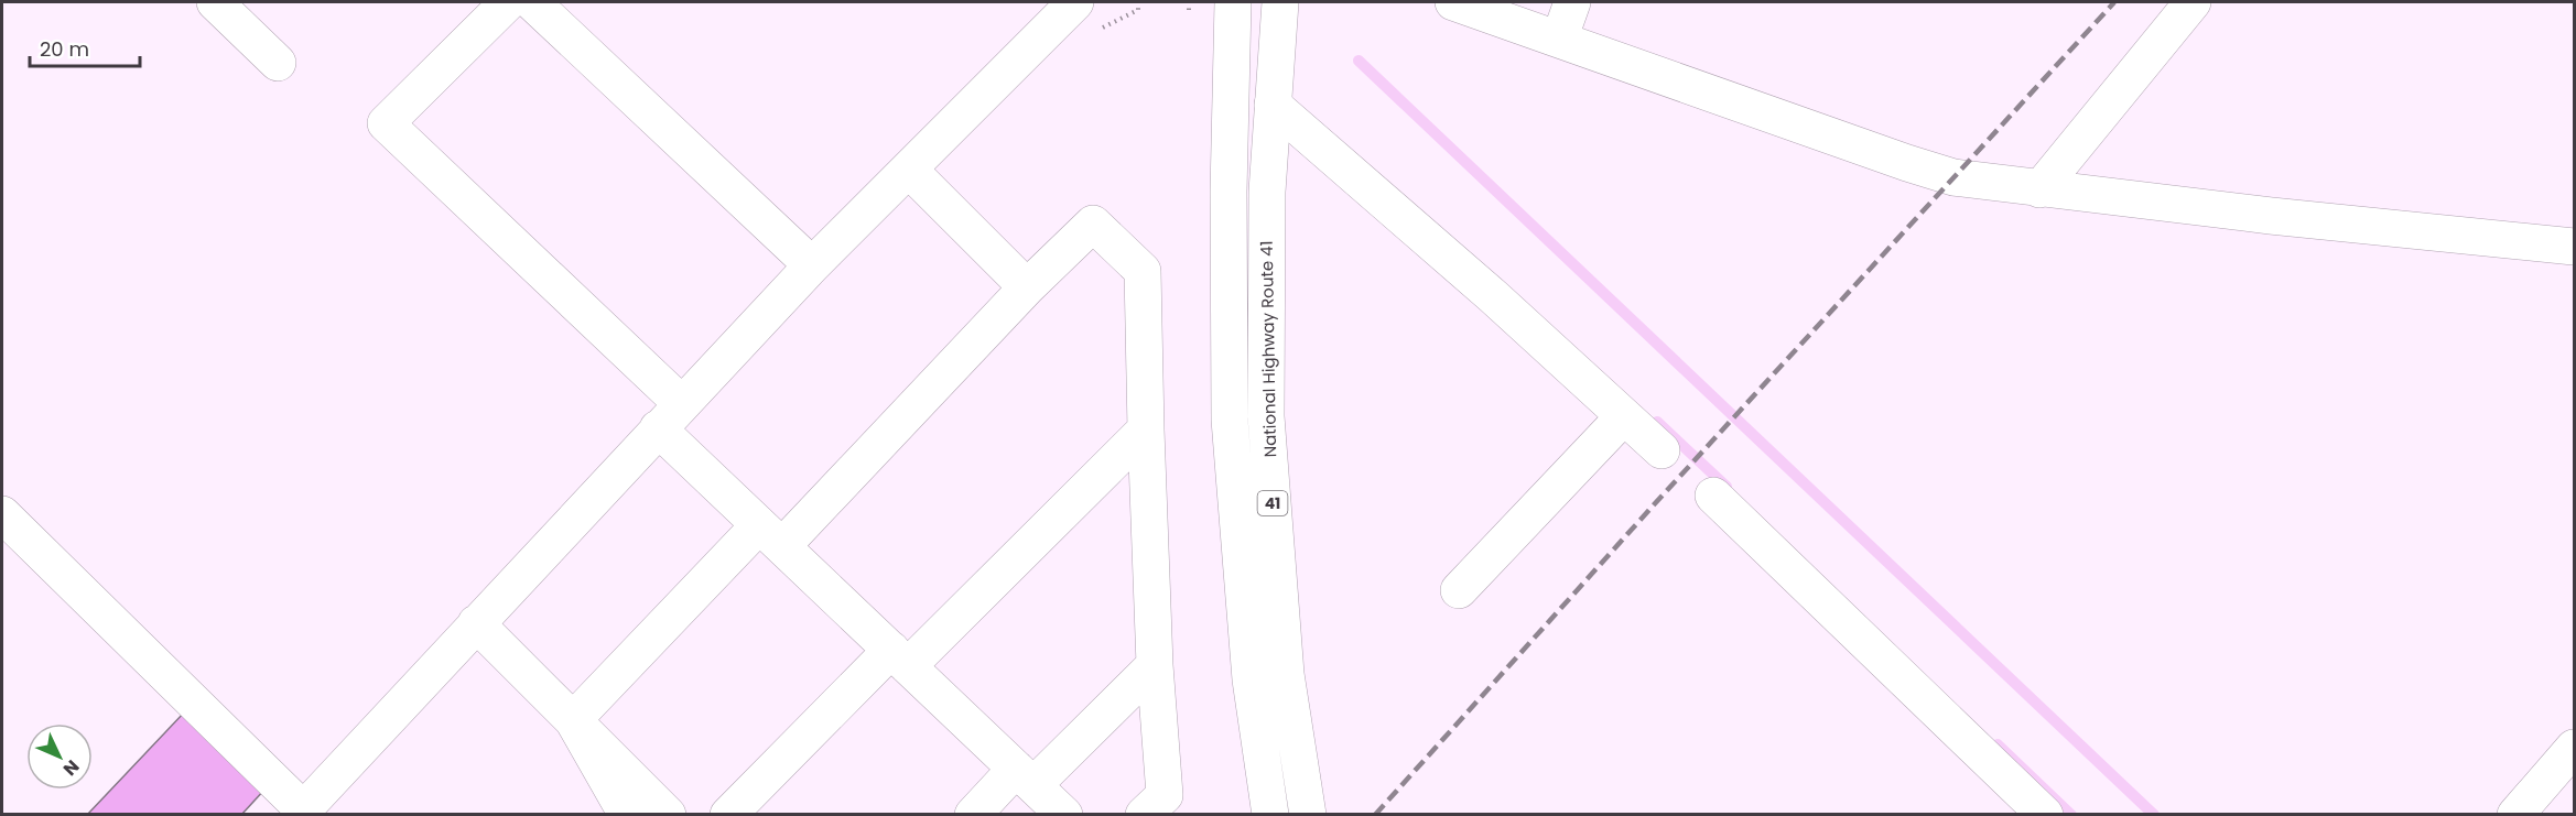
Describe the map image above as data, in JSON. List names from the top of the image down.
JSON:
{
  "streets": {
    "main road": ["National Highway Route 41", "41"]
  },
  "scale_bar": "20 m",
  "north": "bottom right"
}
